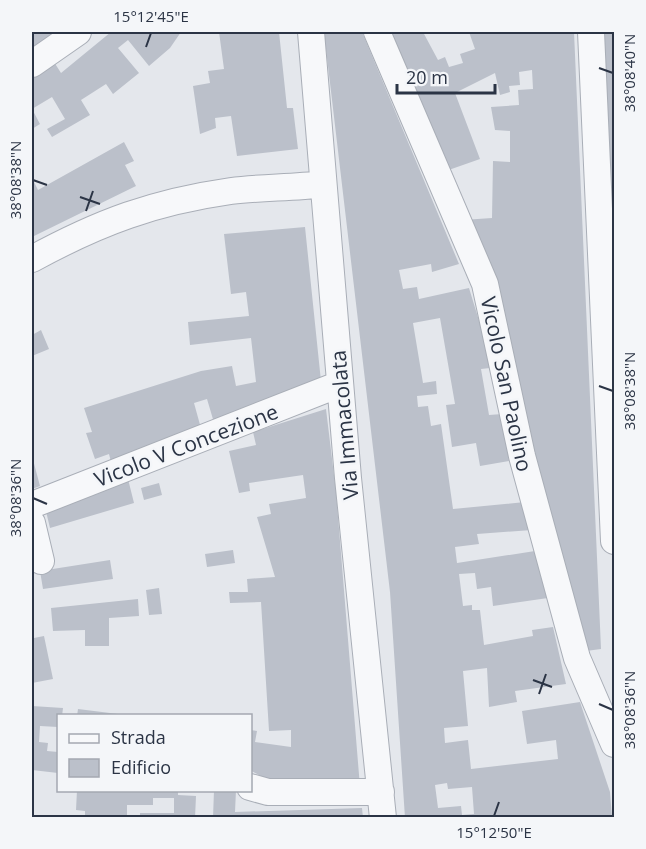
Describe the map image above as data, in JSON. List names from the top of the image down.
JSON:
{
  "streets": {
    "street": ["Vicolo San Paolino", "Via Immacolata", "Vicolo V Concezione"]
  },
  "crossings": [
    ["Via Immacolata", "Vicolo V Concezione"]
  ],
  "legend": ["Strada", "Edificio"],
  "scale_bar": "20 m",
  "coordinates": [
    "15°12'45\"E",
    "38°08'40\"N",
    "38°08'38\"N",
    "38°08'36\"N",
    "15°12'50\"E"
  ]
}
